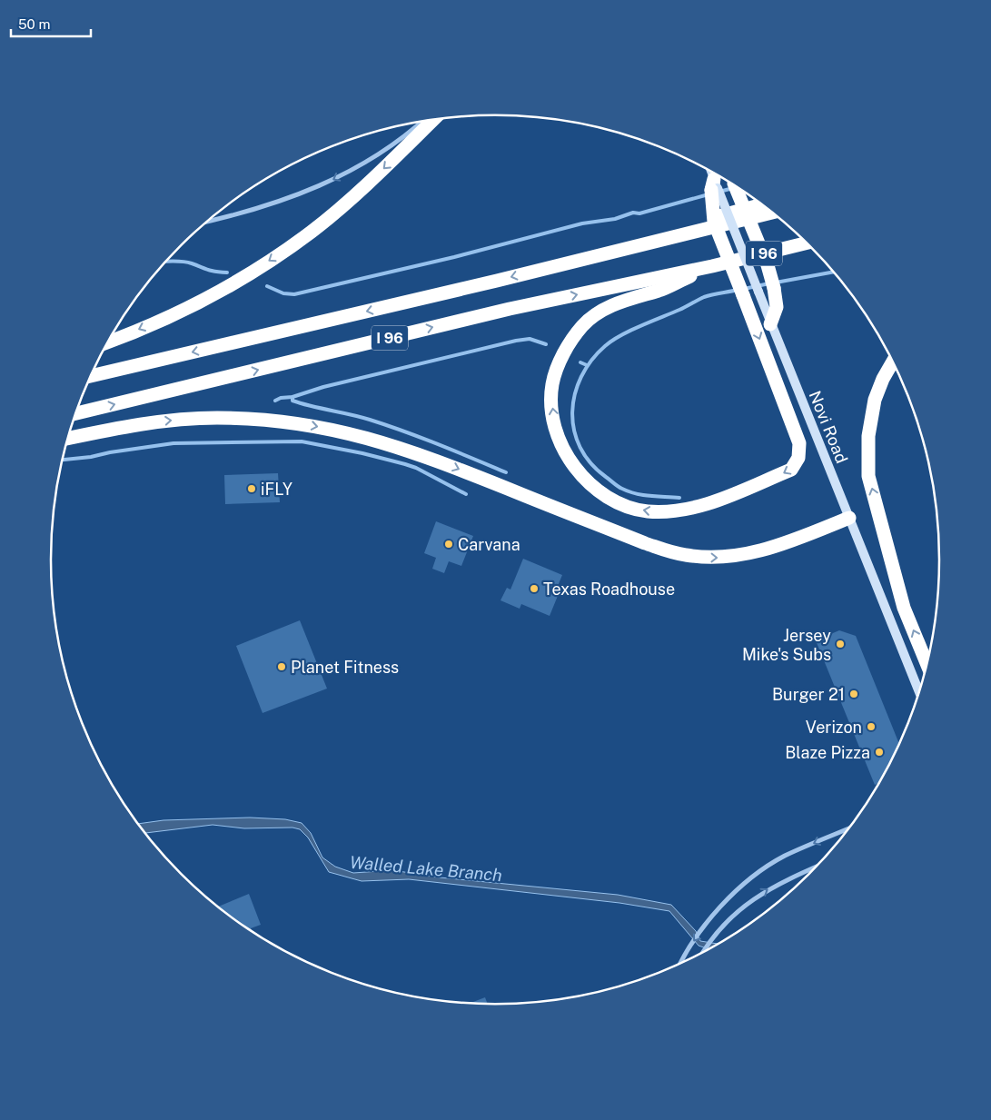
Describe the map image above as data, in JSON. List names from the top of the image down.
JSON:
{
  "streets": {
    "highway": ["I 96"],
    "main road": ["Novi Road"]
  },
  "water": ["Walled Lake Branch"],
  "places": [
    "iFLY",
    "Carvana",
    "Texas Roadhouse",
    "Jersey Mike's Subs",
    "Planet Fitness",
    "Burger 21",
    "Verizon",
    "Blaze Pizza"
  ],
  "scale_bar": "50 m"
}
